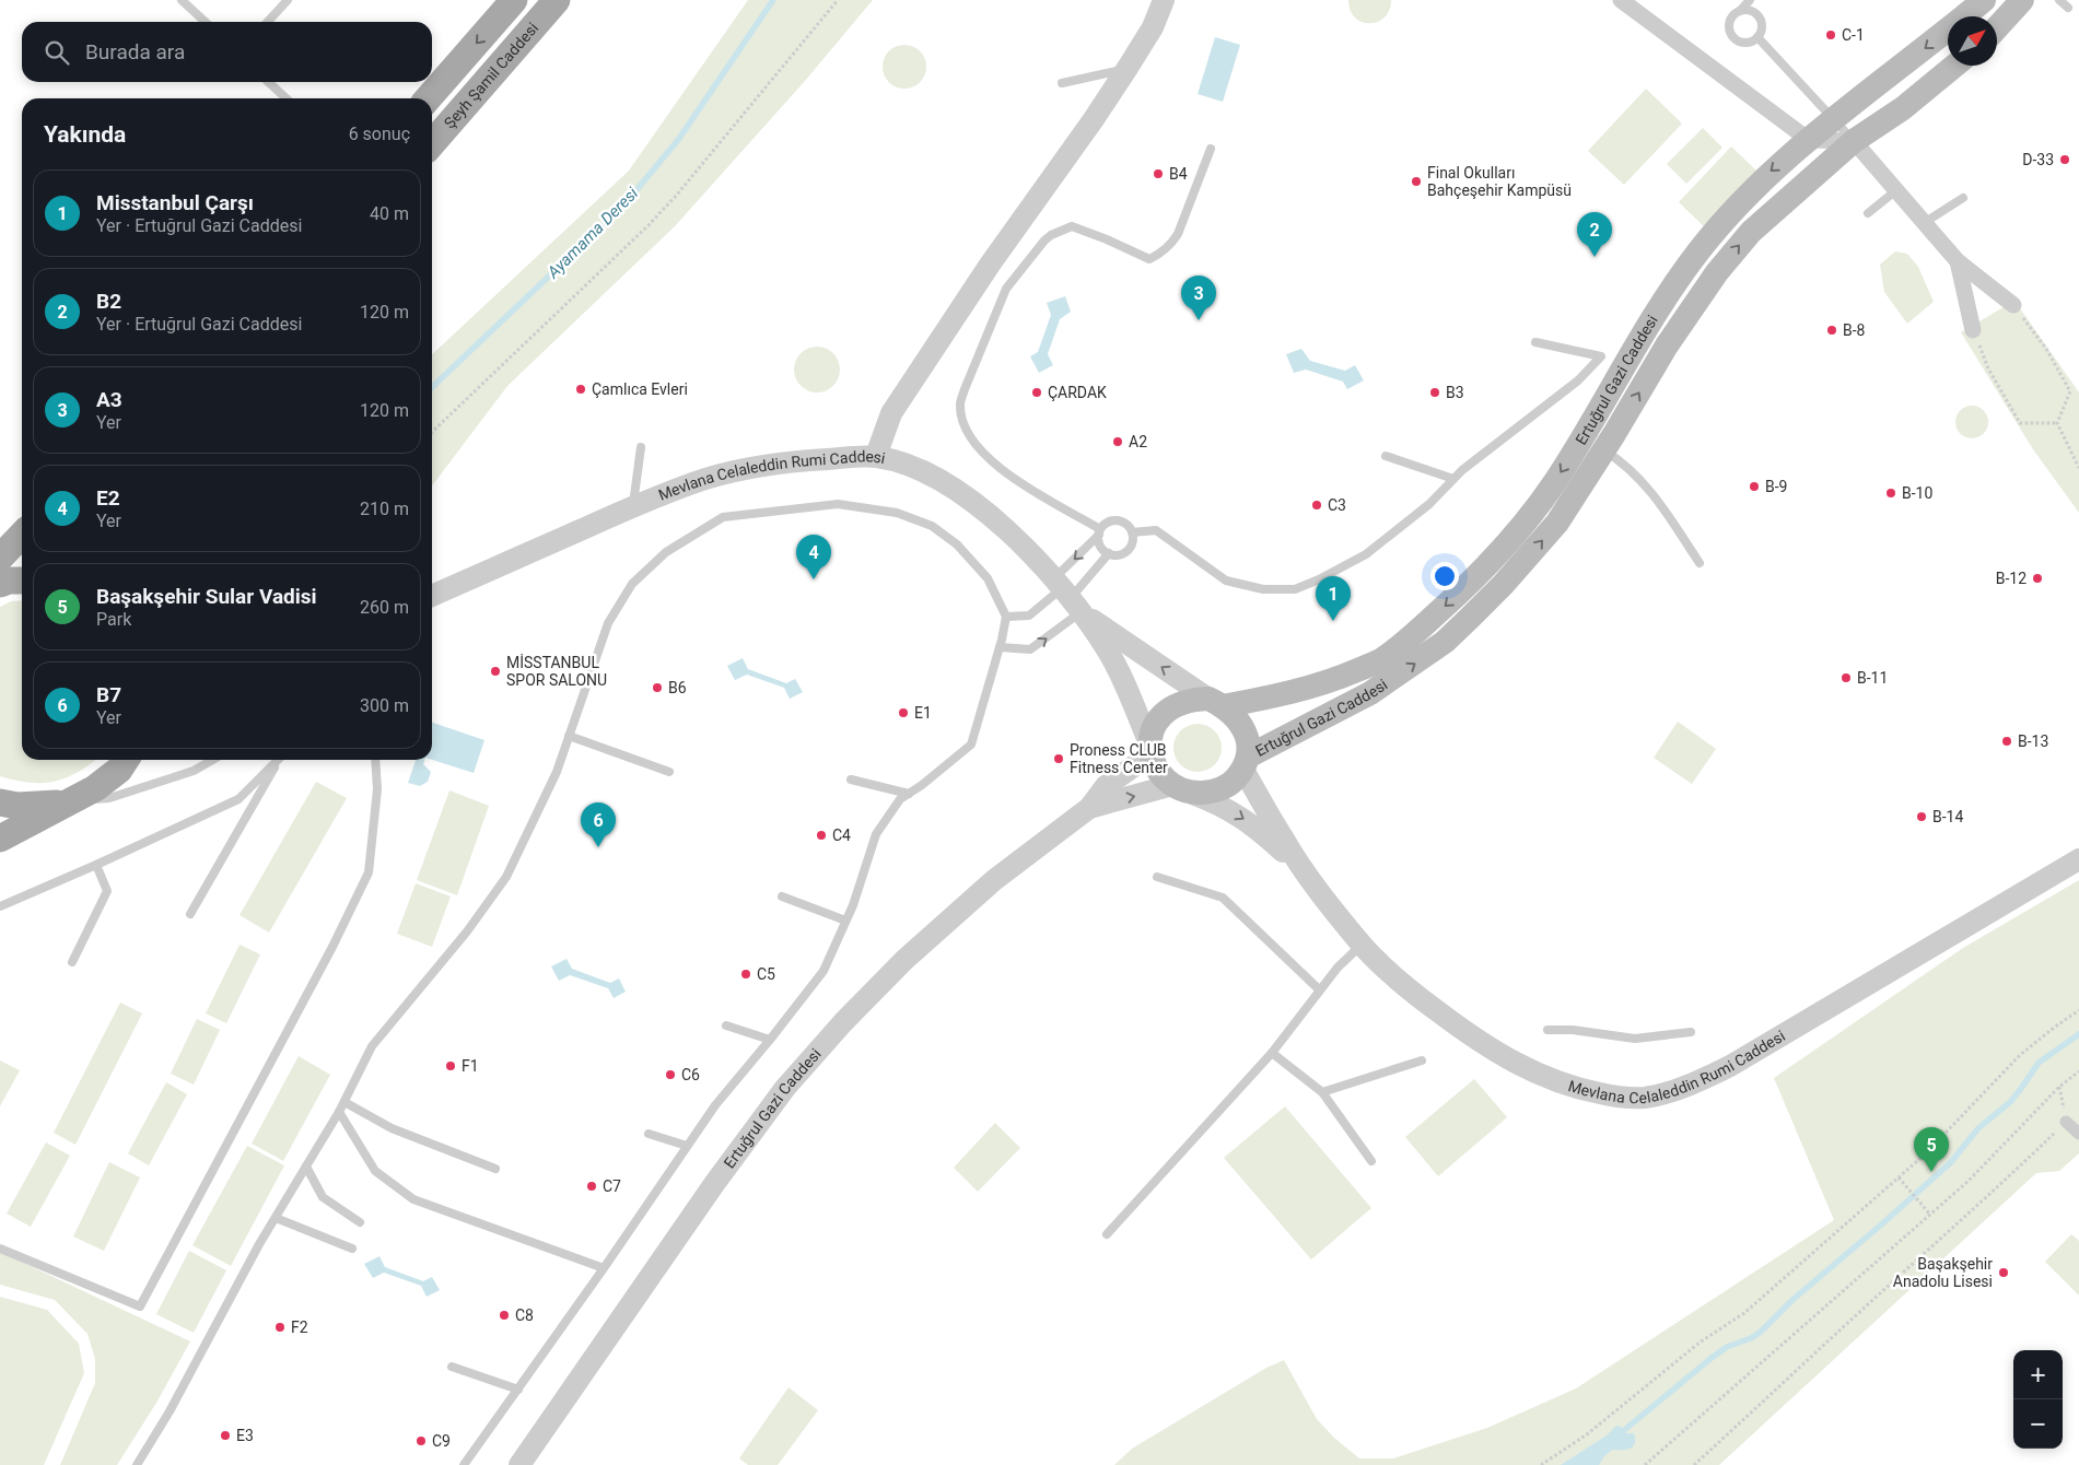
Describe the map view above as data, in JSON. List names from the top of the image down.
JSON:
{
  "streets": {
    "main road": ["Şeyh Şamil Caddesi", "Ertuğrul Gazi Caddesi"],
    "street": ["Mevlana Celaleddin Rumi Caddesi"]
  },
  "crossings": [
    ["Ertuğrul Gazi Caddesi", "Mevlana Celaleddin Rumi Caddesi"]
  ],
  "water": ["Ayamama Deresi"],
  "places": [
    "C-1",
    "D-33",
    "B4",
    "Final Okulları Bahçeşehir Kampüsü",
    "B-8",
    "Çamlıca Evleri",
    "ÇARDAK",
    "B3",
    "A2",
    "B-9",
    "B-10",
    "C3",
    "B-12",
    "MİSSTANBUL SPOR SALONU",
    "B-11",
    "B6",
    "E1",
    "B-13",
    "Proness CLUB Fitness Center",
    "B-14",
    "C4",
    "C5",
    "F1",
    "C6",
    "C7",
    "Başakşehir Anadolu Lisesi",
    "C8",
    "F2",
    "E3",
    "C9"
  ],
  "north": "top right",
  "page": {
    "search": "Burada ara",
    "heading": ["Yakında", "6 sonuç"],
    "list": [
      {
        "mark": "1",
        "name": "Misstanbul Çarşı",
        "note": "Yer · Ertuğrul Gazi Caddesi",
        "value": "40 m"
      },
      {
        "mark": "2",
        "name": "B2",
        "note": "Yer · Ertuğrul Gazi Caddesi",
        "value": "120 m"
      },
      {
        "mark": "3",
        "name": "A3",
        "note": "Yer",
        "value": "120 m"
      },
      {
        "mark": "4",
        "name": "E2",
        "note": "Yer",
        "value": "210 m"
      },
      {
        "mark": "5",
        "name": "Başakşehir Sular Vadisi",
        "note": "Park",
        "value": "260 m"
      },
      {
        "mark": "6",
        "name": "B7",
        "note": "Yer",
        "value": "300 m"
      }
    ],
    "pins": [
      "2",
      "3",
      "4",
      "1",
      "6",
      "5"
    ],
    "map_buttons": ["+", "−"]
  }
}
